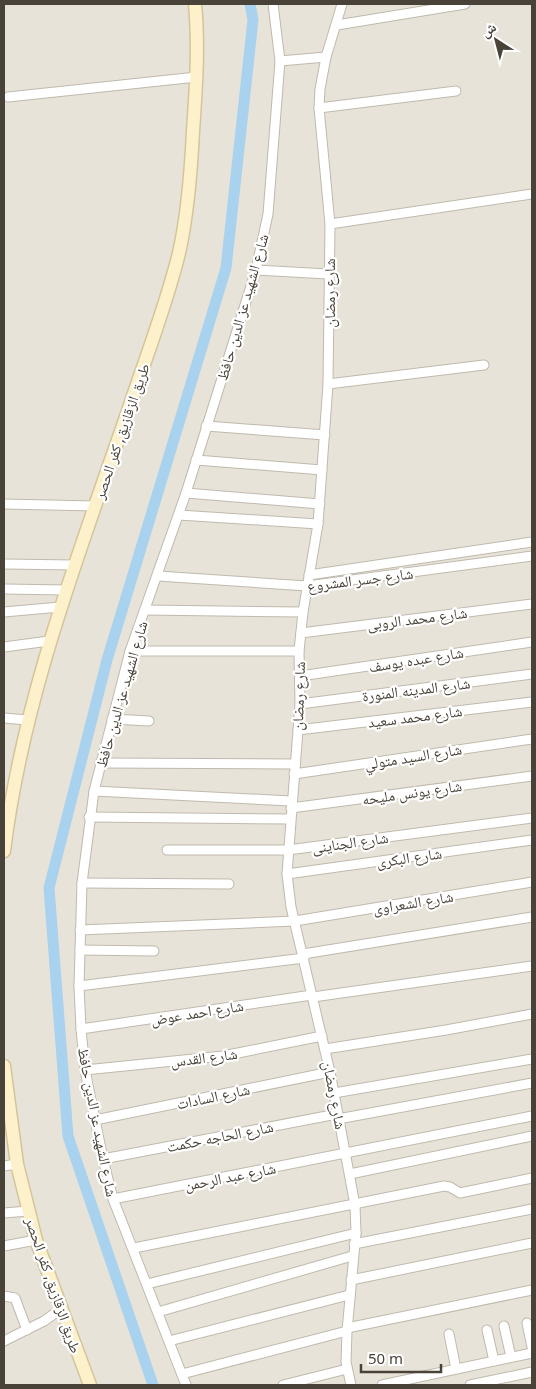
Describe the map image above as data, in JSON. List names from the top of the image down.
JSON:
{
  "streets": {
    "main road": ["طريق الزقازيق, كفر الحصر"],
    "street": [
      "شارع رمضان",
      "شارع الشهيد عز الدين حافظ",
      "شارع جسر المشروع",
      "شارع محمد الروبى",
      "شارع عبده يوسف",
      "شارع المدينه المنورة",
      "شارع محمد سعيد",
      "شارع السيد متولي",
      "شارع يونس مليحه",
      "شارع الجناينى",
      "شارع البكرى",
      "شارع الشعراوى",
      "شارع احمد عوض",
      "شارع القدس",
      "شارع السادات",
      "شارع الحاجه حكمت",
      "شارع عبد الرحمن"
    ]
  },
  "crossings": [
    ["شارع رمضان", "شارع جسر المشروع"],
    ["شارع رمضان", "شارع محمد الروبى"],
    ["شارع رمضان", "شارع عبده يوسف"],
    ["شارع رمضان", "شارع المدينه المنورة"],
    ["شارع رمضان", "شارع محمد سعيد"],
    ["شارع رمضان", "شارع السيد متولي"],
    ["شارع رمضان", "شارع يونس مليحه"],
    ["شارع رمضان", "شارع الجناينى"],
    ["شارع رمضان", "شارع البكرى"],
    ["شارع رمضان", "شارع الشعراوى"],
    ["شارع رمضان", "شارع احمد عوض"],
    ["شارع رمضان", "شارع القدس"],
    ["شارع رمضان", "شارع السادات"],
    ["شارع رمضان", "شارع الحاجه حكمت"],
    ["شارع رمضان", "شارع عبد الرحمن"],
    ["شارع الشهيد عز الدين حافظ", "شارع جسر المشروع"],
    ["شارع الشهيد عز الدين حافظ", "شارع يونس مليحه"],
    ["شارع الشهيد عز الدين حافظ", "شارع الشعراوى"],
    ["شارع الشهيد عز الدين حافظ", "شارع احمد عوض"],
    ["شارع الشهيد عز الدين حافظ", "شارع القدس"],
    ["شارع الشهيد عز الدين حافظ", "شارع السادات"],
    ["شارع الشهيد عز الدين حافظ", "شارع الحاجه حكمت"],
    ["شارع الشهيد عز الدين حافظ", "شارع عبد الرحمن"]
  ],
  "scale_bar": "50 m",
  "north": "top left"
}
